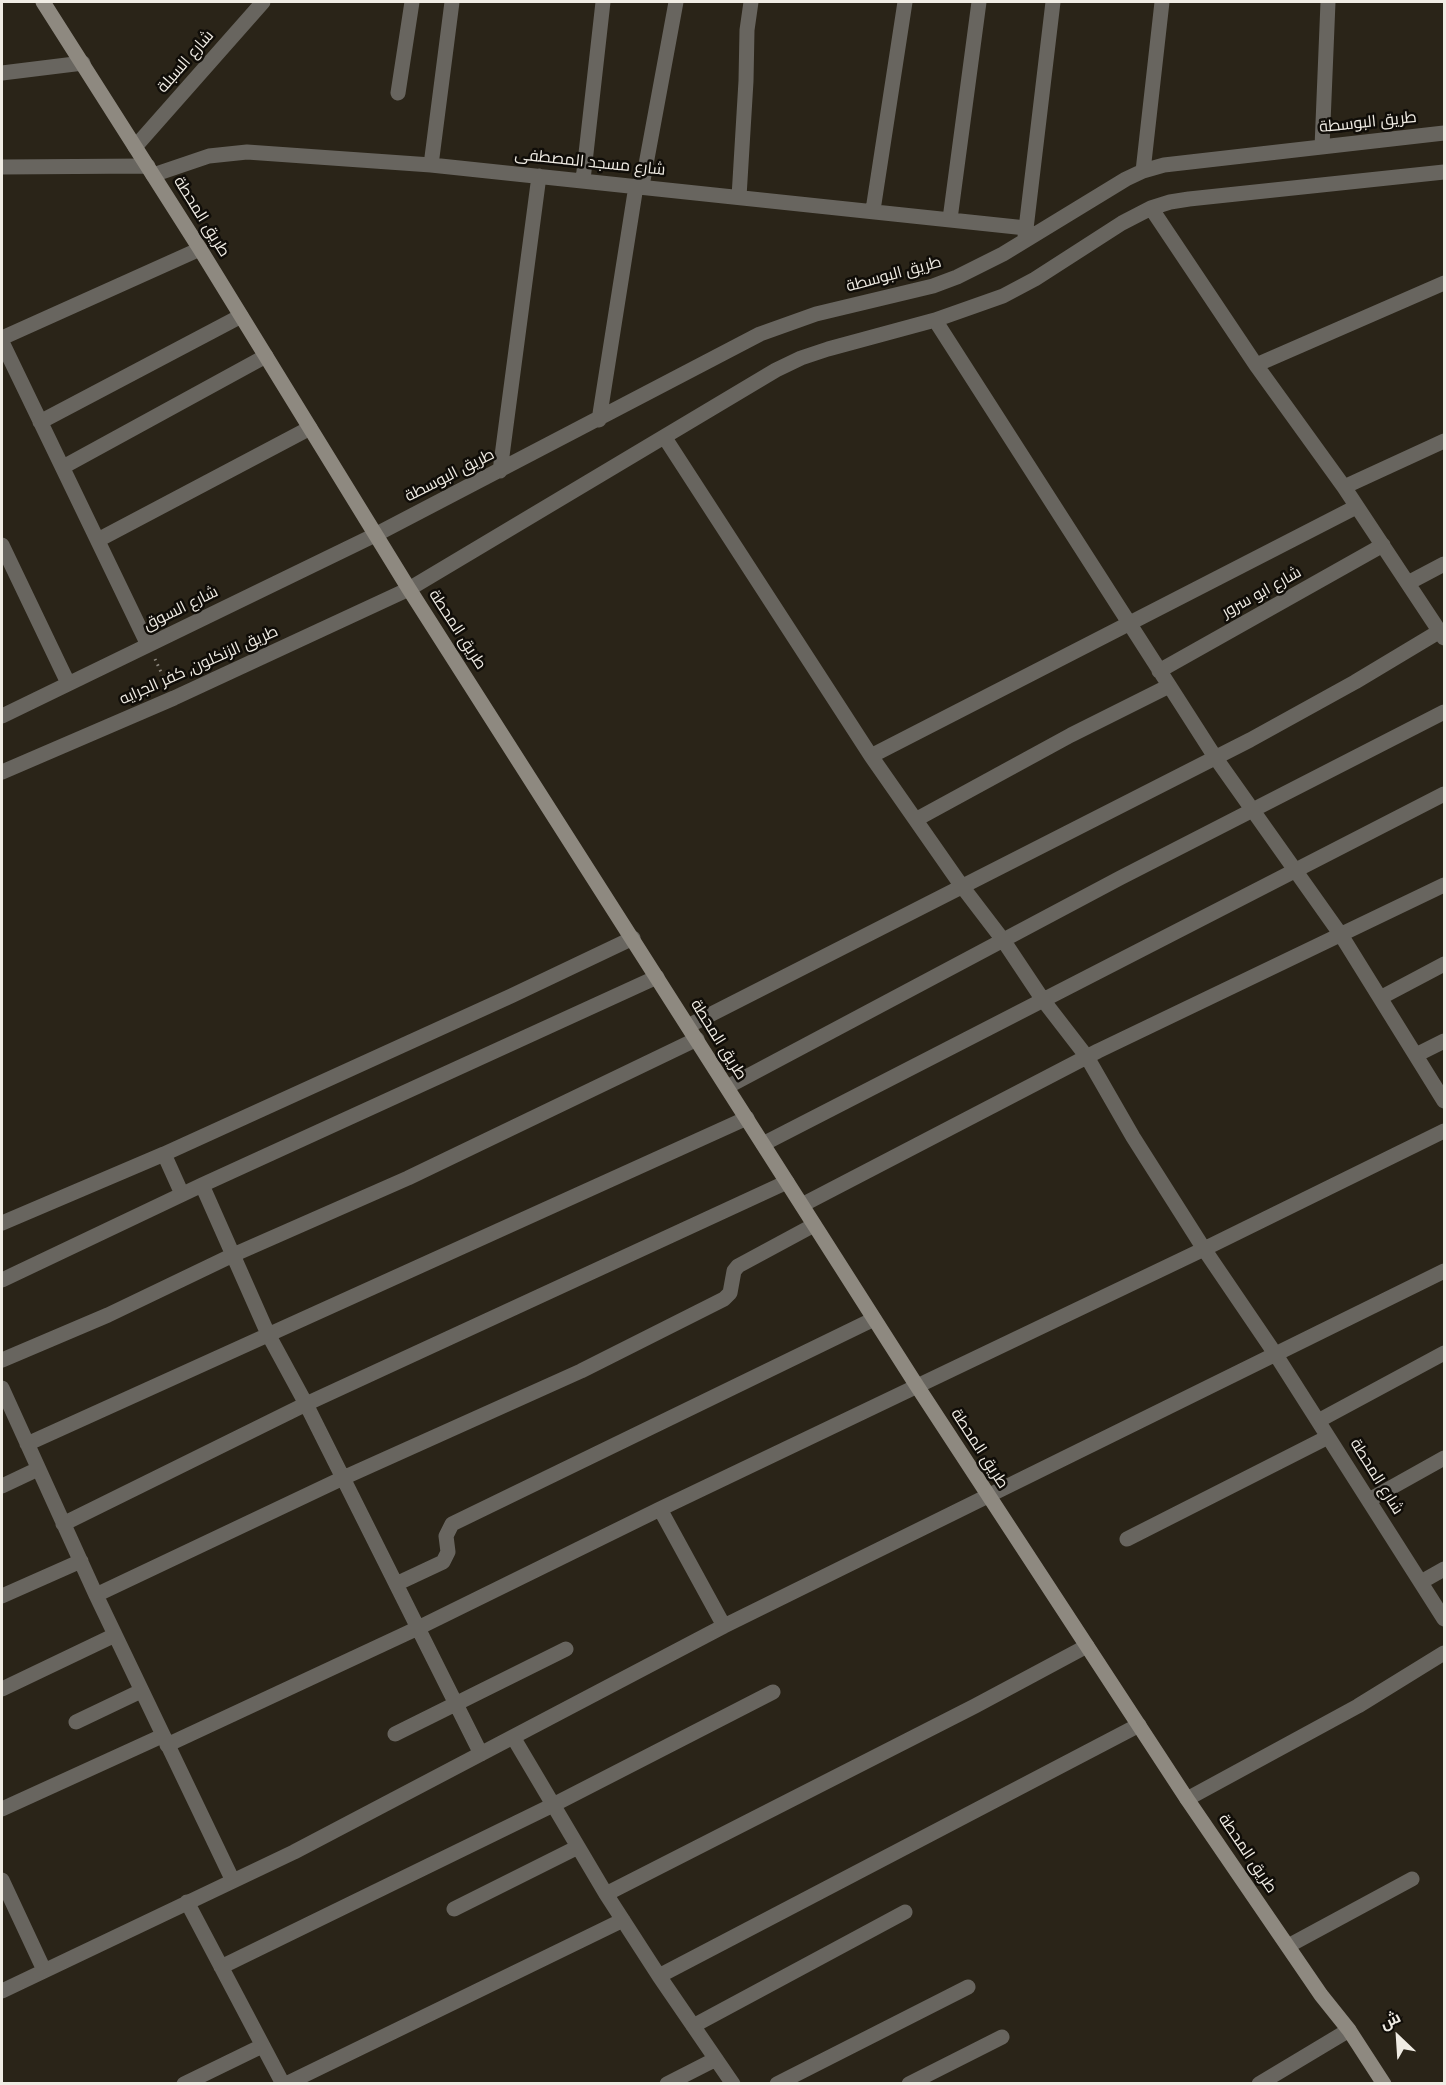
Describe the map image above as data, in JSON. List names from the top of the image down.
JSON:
{
  "streets": {
    "street": [
      "شارع السبلة",
      "طريق البوسطة",
      "شارع مسجد المصطفى",
      "طريق المحطة",
      "شارع ابو سرور",
      "شارع السوق",
      "طريق الزنكلون, كفر الجرايه",
      "شارع المحطة"
    ]
  },
  "crossings": [
    ["شارع السبلة", "طريق المحطة"],
    ["طريق البوسطة", "شارع مسجد المصطفى"],
    ["طريق البوسطة", "طريق المحطة"],
    ["طريق البوسطة", "شارع السوق"],
    ["شارع مسجد المصطفى", "طريق المحطة"],
    ["طريق المحطة", "شارع السوق"],
    ["طريق المحطة", "طريق الزنكلون, كفر الجرايه"]
  ],
  "north": "top left"
}
